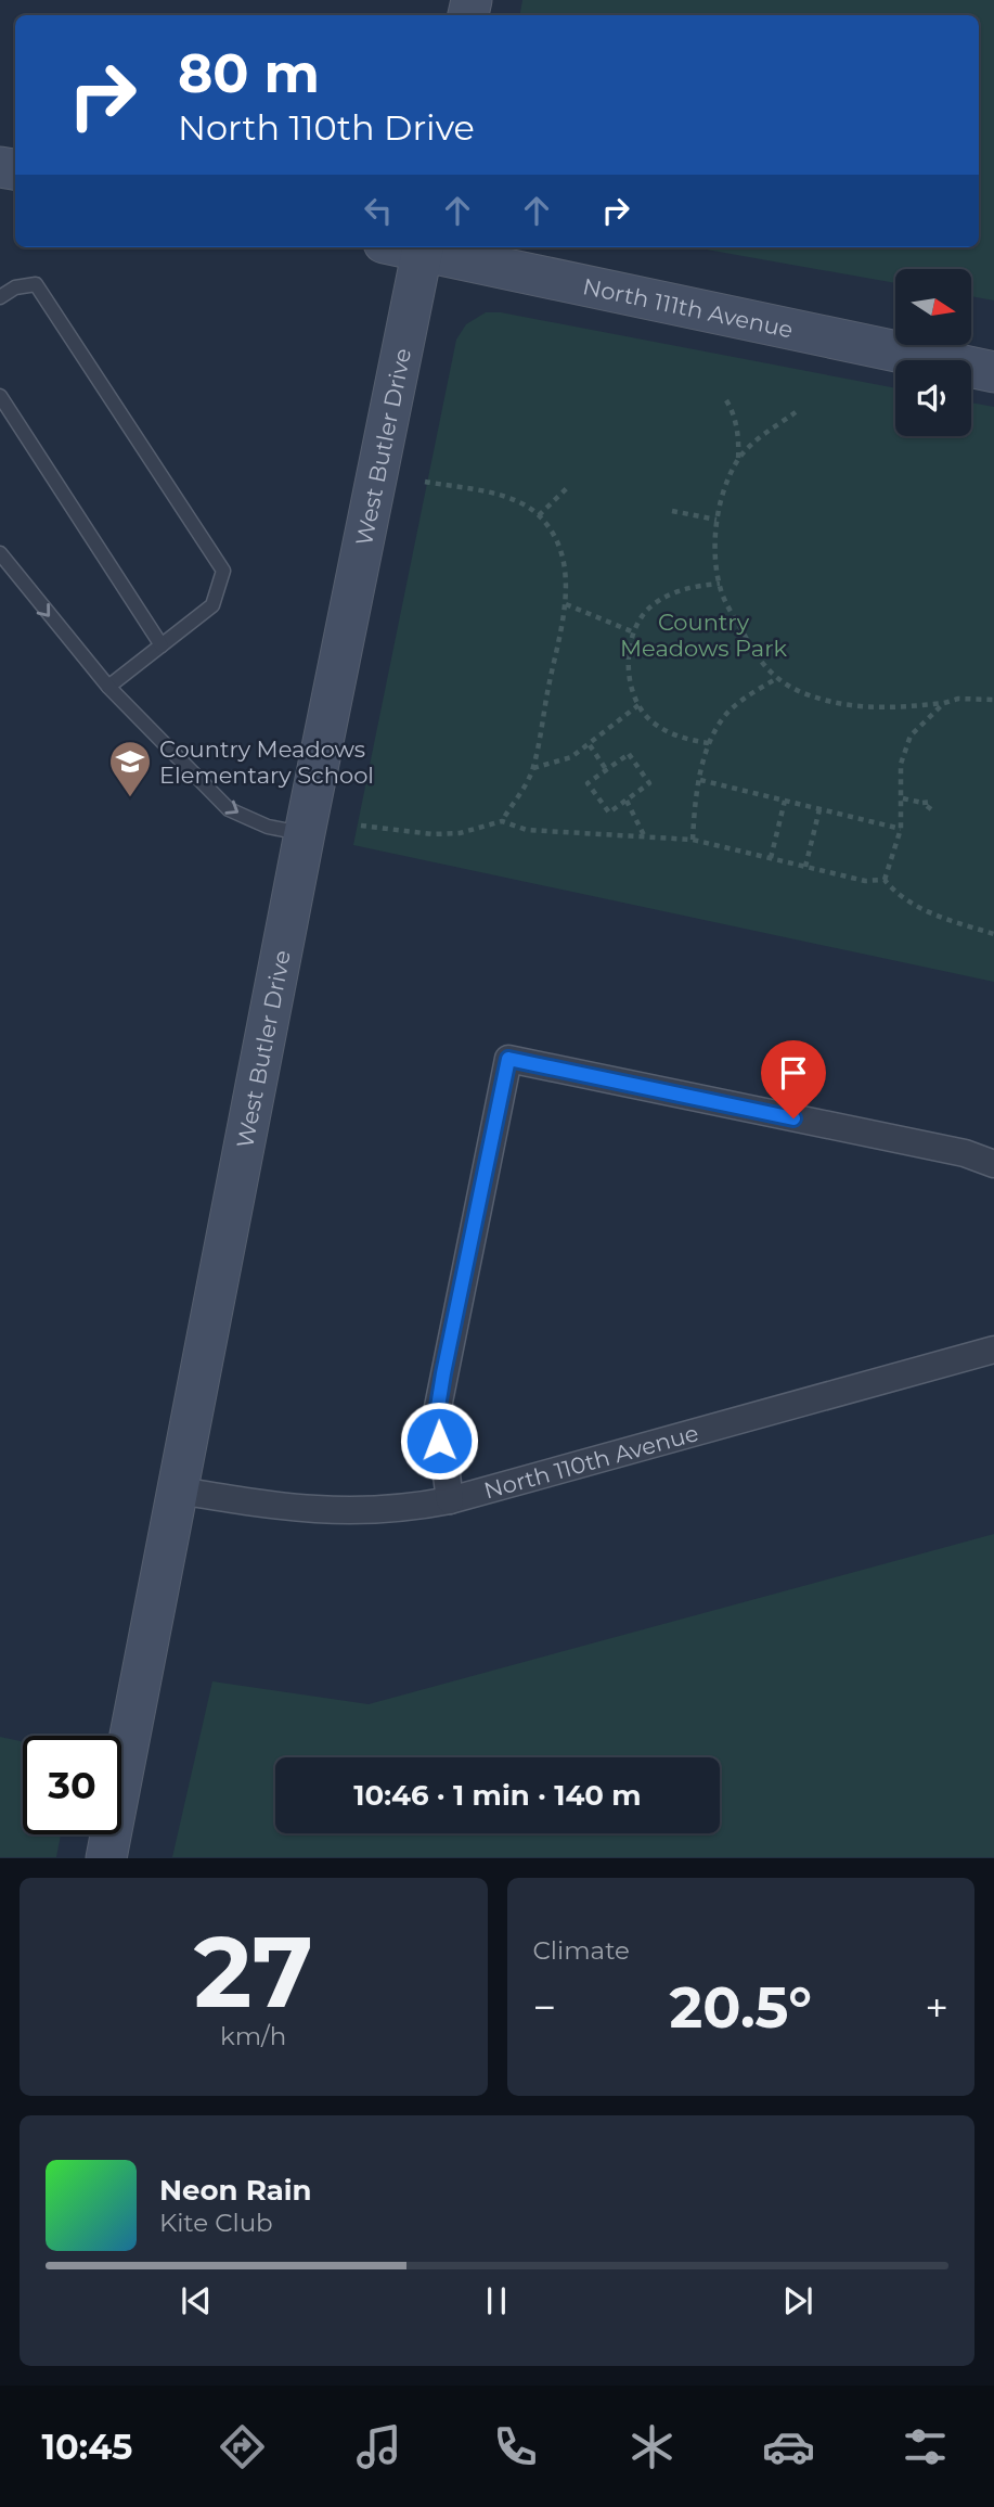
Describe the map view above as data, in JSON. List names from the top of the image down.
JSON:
{
  "streets": {
    "street": ["North 111th Avenue", "West Butler Drive", "North 110th Avenue"]
  },
  "crossings": [
    ["North 111th Avenue", "West Butler Drive"],
    ["West Butler Drive", "North 110th Avenue"]
  ],
  "parks": ["Country Meadows Park"],
  "places": {
    "school or university": ["Country Meadows Elementary School"]
  },
  "north": "right",
  "page": {
    "turn": ["80 m", "North 110th Drive"],
    "limit": "30",
    "trip": "10:46 · 1 min · 140 m",
    "tile": [
      ["27", "km/h"],
      "Climate"
    ],
    "heat": ["−", "20.5°", "+"],
    "song": ["Neon Rain", "Kite Club"],
    "tabs": "10:45"
  }
}
